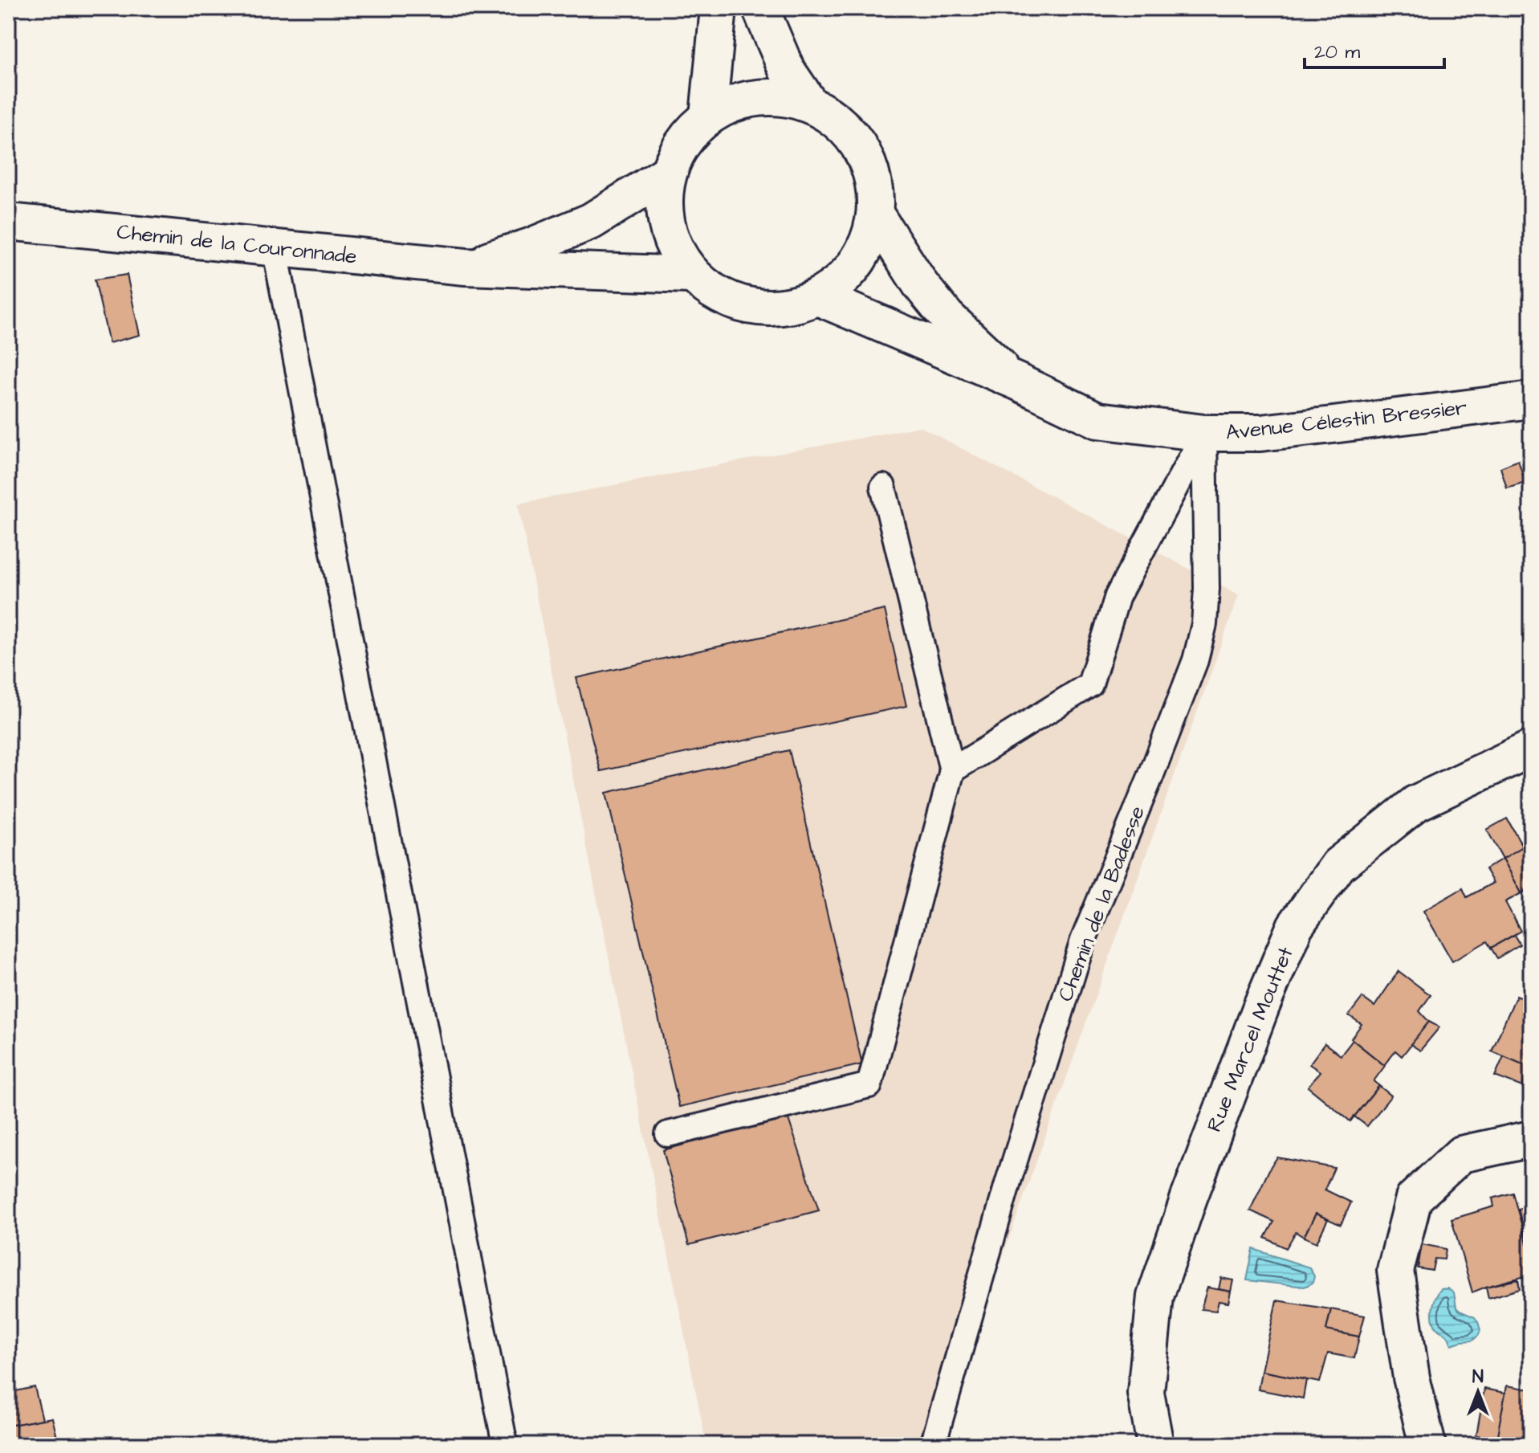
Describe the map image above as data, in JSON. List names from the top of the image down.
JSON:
{
  "streets": {
    "street": ["Chemin de la Couronnade", "Avenue Célestin Bressier", "Rue Marcel Mouttet"],
    "lane": ["Chemin de la Badesse"]
  },
  "crossings": [
    ["Chemin de la Couronnade", "Avenue Célestin Bressier"],
    ["Avenue Célestin Bressier", "Chemin de la Badesse"]
  ],
  "scale_bar": "20 m",
  "north": "top"
}
